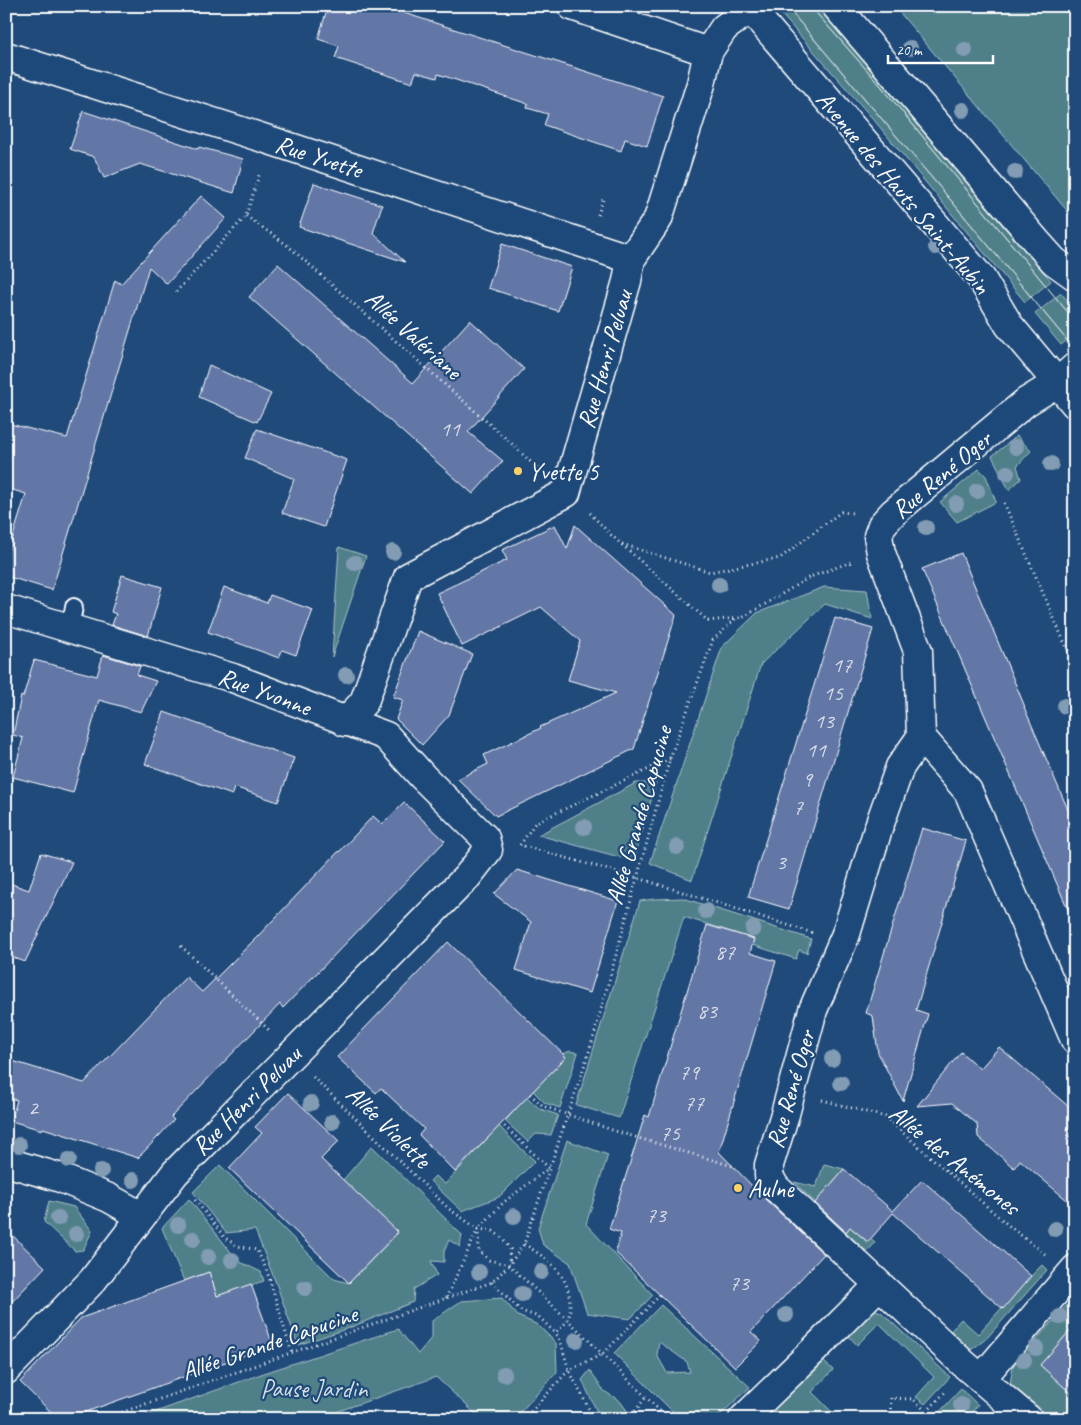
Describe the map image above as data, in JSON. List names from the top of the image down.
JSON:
{
  "streets": {
    "street": [
      "Rue Yvette",
      "Avenue des Hauts Saint-Aubin",
      "Rue Henri Peluau",
      "Rue René Oger",
      "Rue Yvonne"
    ],
    "path": [
      "Allée Valériane",
      "Allée Grande Capucine",
      "Allée Violette",
      "Allée des Anémones"
    ]
  },
  "crossings": [
    ["Rue Yvette", "Rue Henri Peluau"],
    ["Avenue des Hauts Saint-Aubin", "Rue Henri Peluau"],
    ["Avenue des Hauts Saint-Aubin", "Rue René Oger"],
    ["Rue Henri Peluau", "Rue Yvonne"],
    ["Allée Grande Capucine", "Allée Violette"]
  ],
  "parks": ["Pause Jardin"],
  "places": ["Yvette 5", "Aulne"],
  "house_numbers": [
    "11",
    "17",
    "15",
    "13",
    "11",
    "9",
    "7",
    "3",
    "87",
    "83",
    "79",
    "77",
    "2",
    "75",
    "73",
    "73"
  ],
  "scale_bar": "20 m"
}
